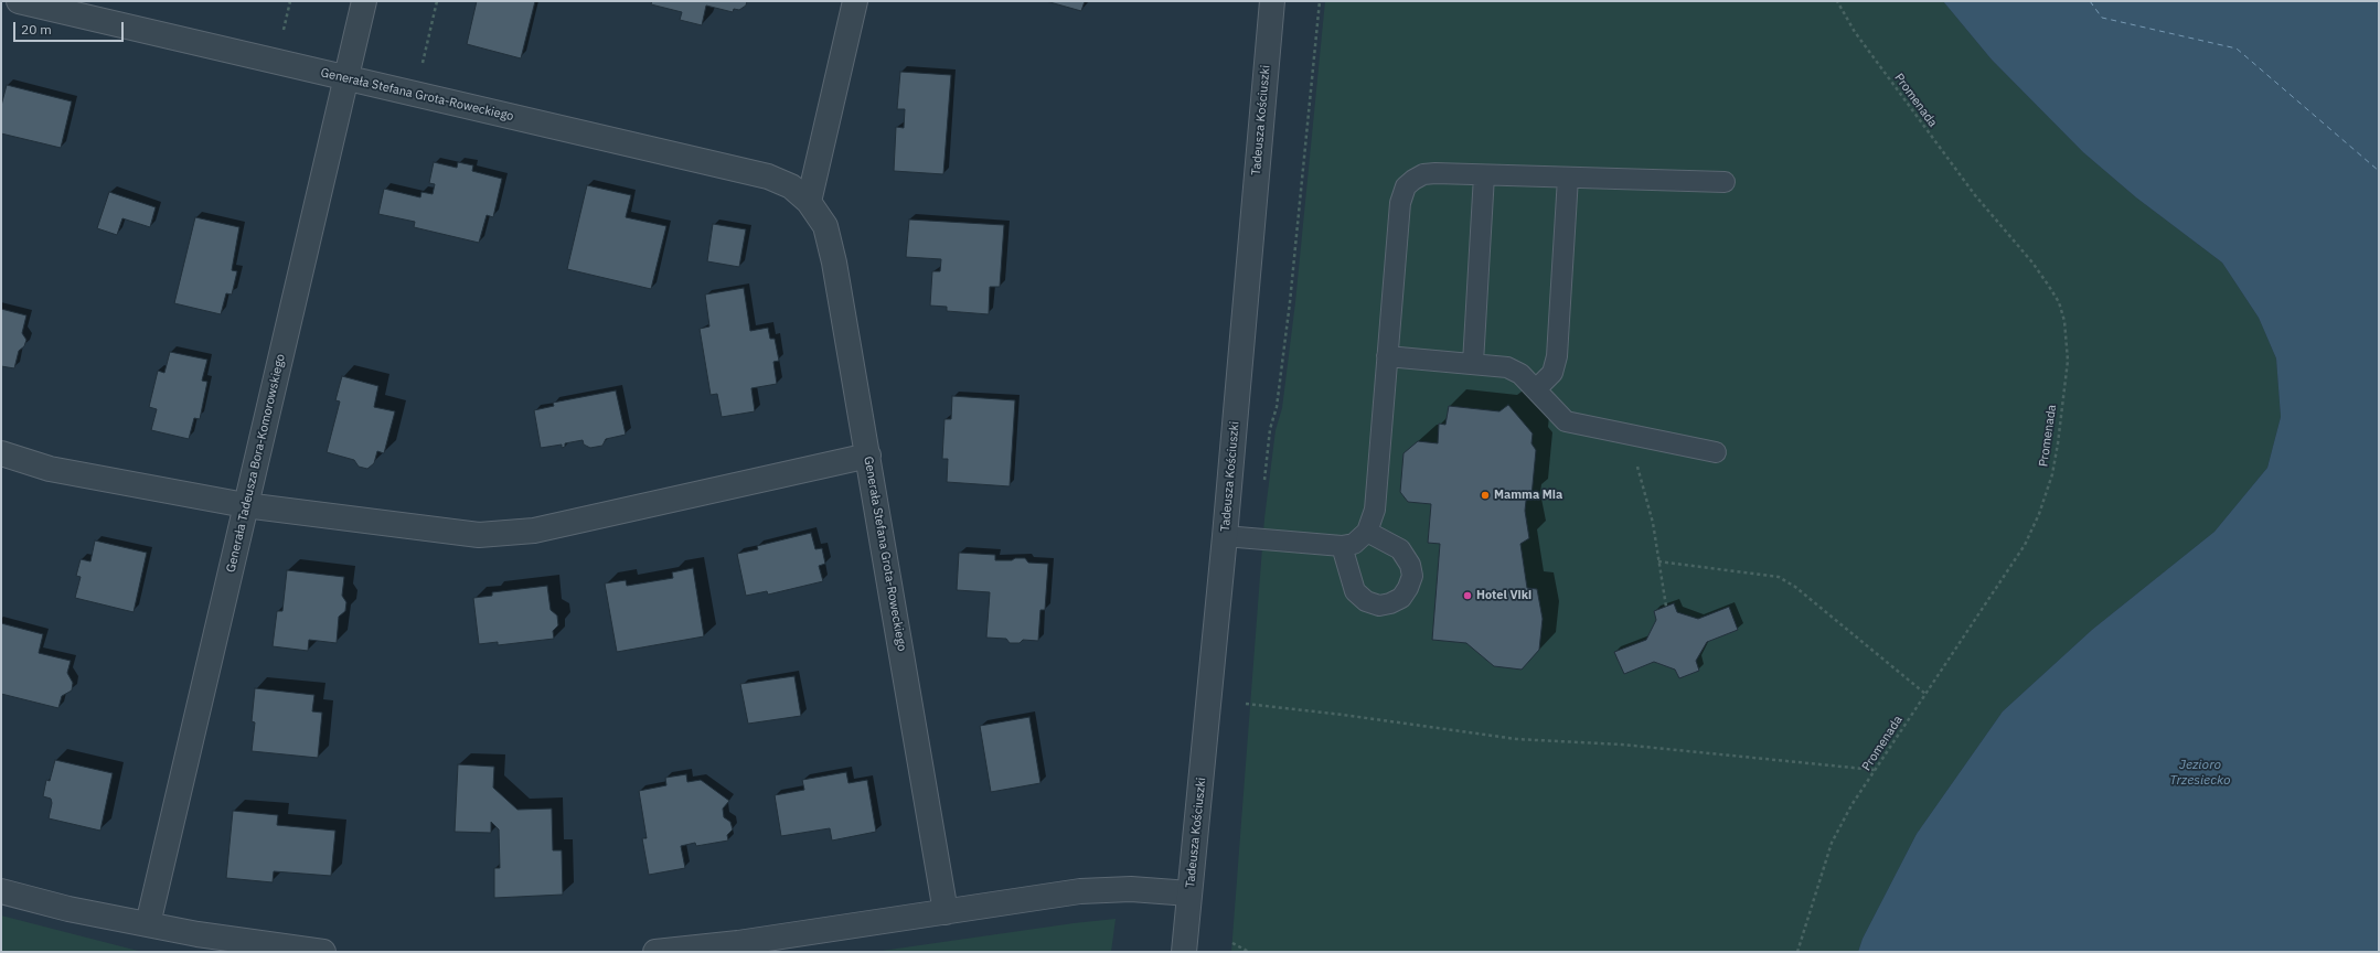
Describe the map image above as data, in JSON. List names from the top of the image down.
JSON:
{
  "streets": {
    "street": ["Generała Stefana Grota-Roweckiego", "Tadeusza Kościuszki", "Generała Tadeusza Bora-Komorowskiego"],
    "path": ["Promenada"]
  },
  "crossings": [
    ["Generała Stefana Grota-Roweckiego", "Generała Tadeusza Bora-Komorowskiego"]
  ],
  "water": ["Jezioro Trzesiecko"],
  "places": ["Mamma Mia", "Hotel Viki"],
  "scale_bar": "20 m"
}
